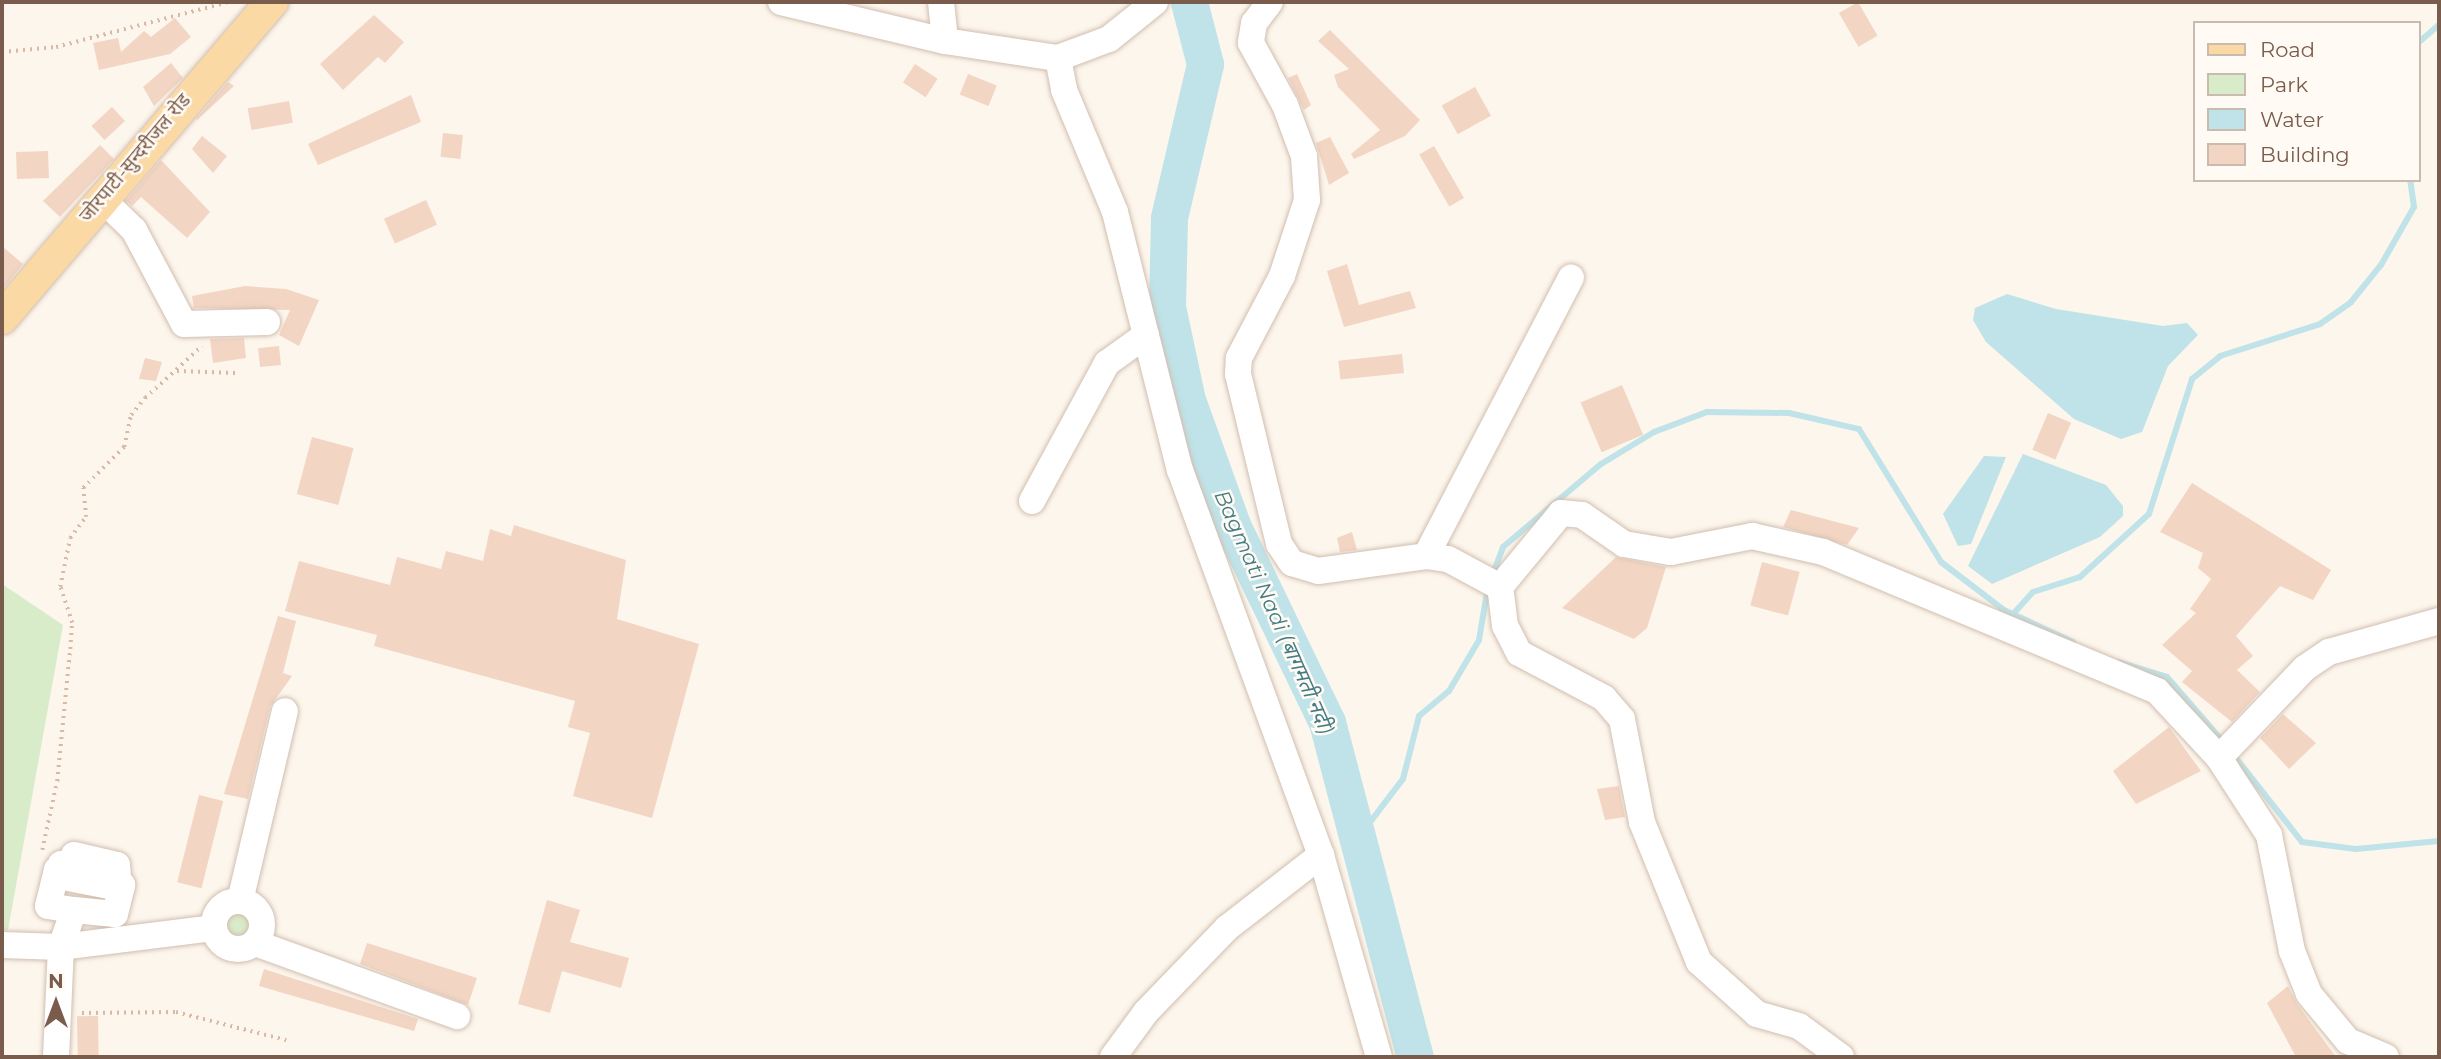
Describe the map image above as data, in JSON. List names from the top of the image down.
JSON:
{
  "streets": {
    "main road": ["जोरपाटी-सुन्दरीजल रोड"]
  },
  "water": ["Bagmati Nadi (बागमती नदी)"],
  "legend": [
    "Road",
    "Park",
    "Water",
    "Building"
  ],
  "north": "top"
}
